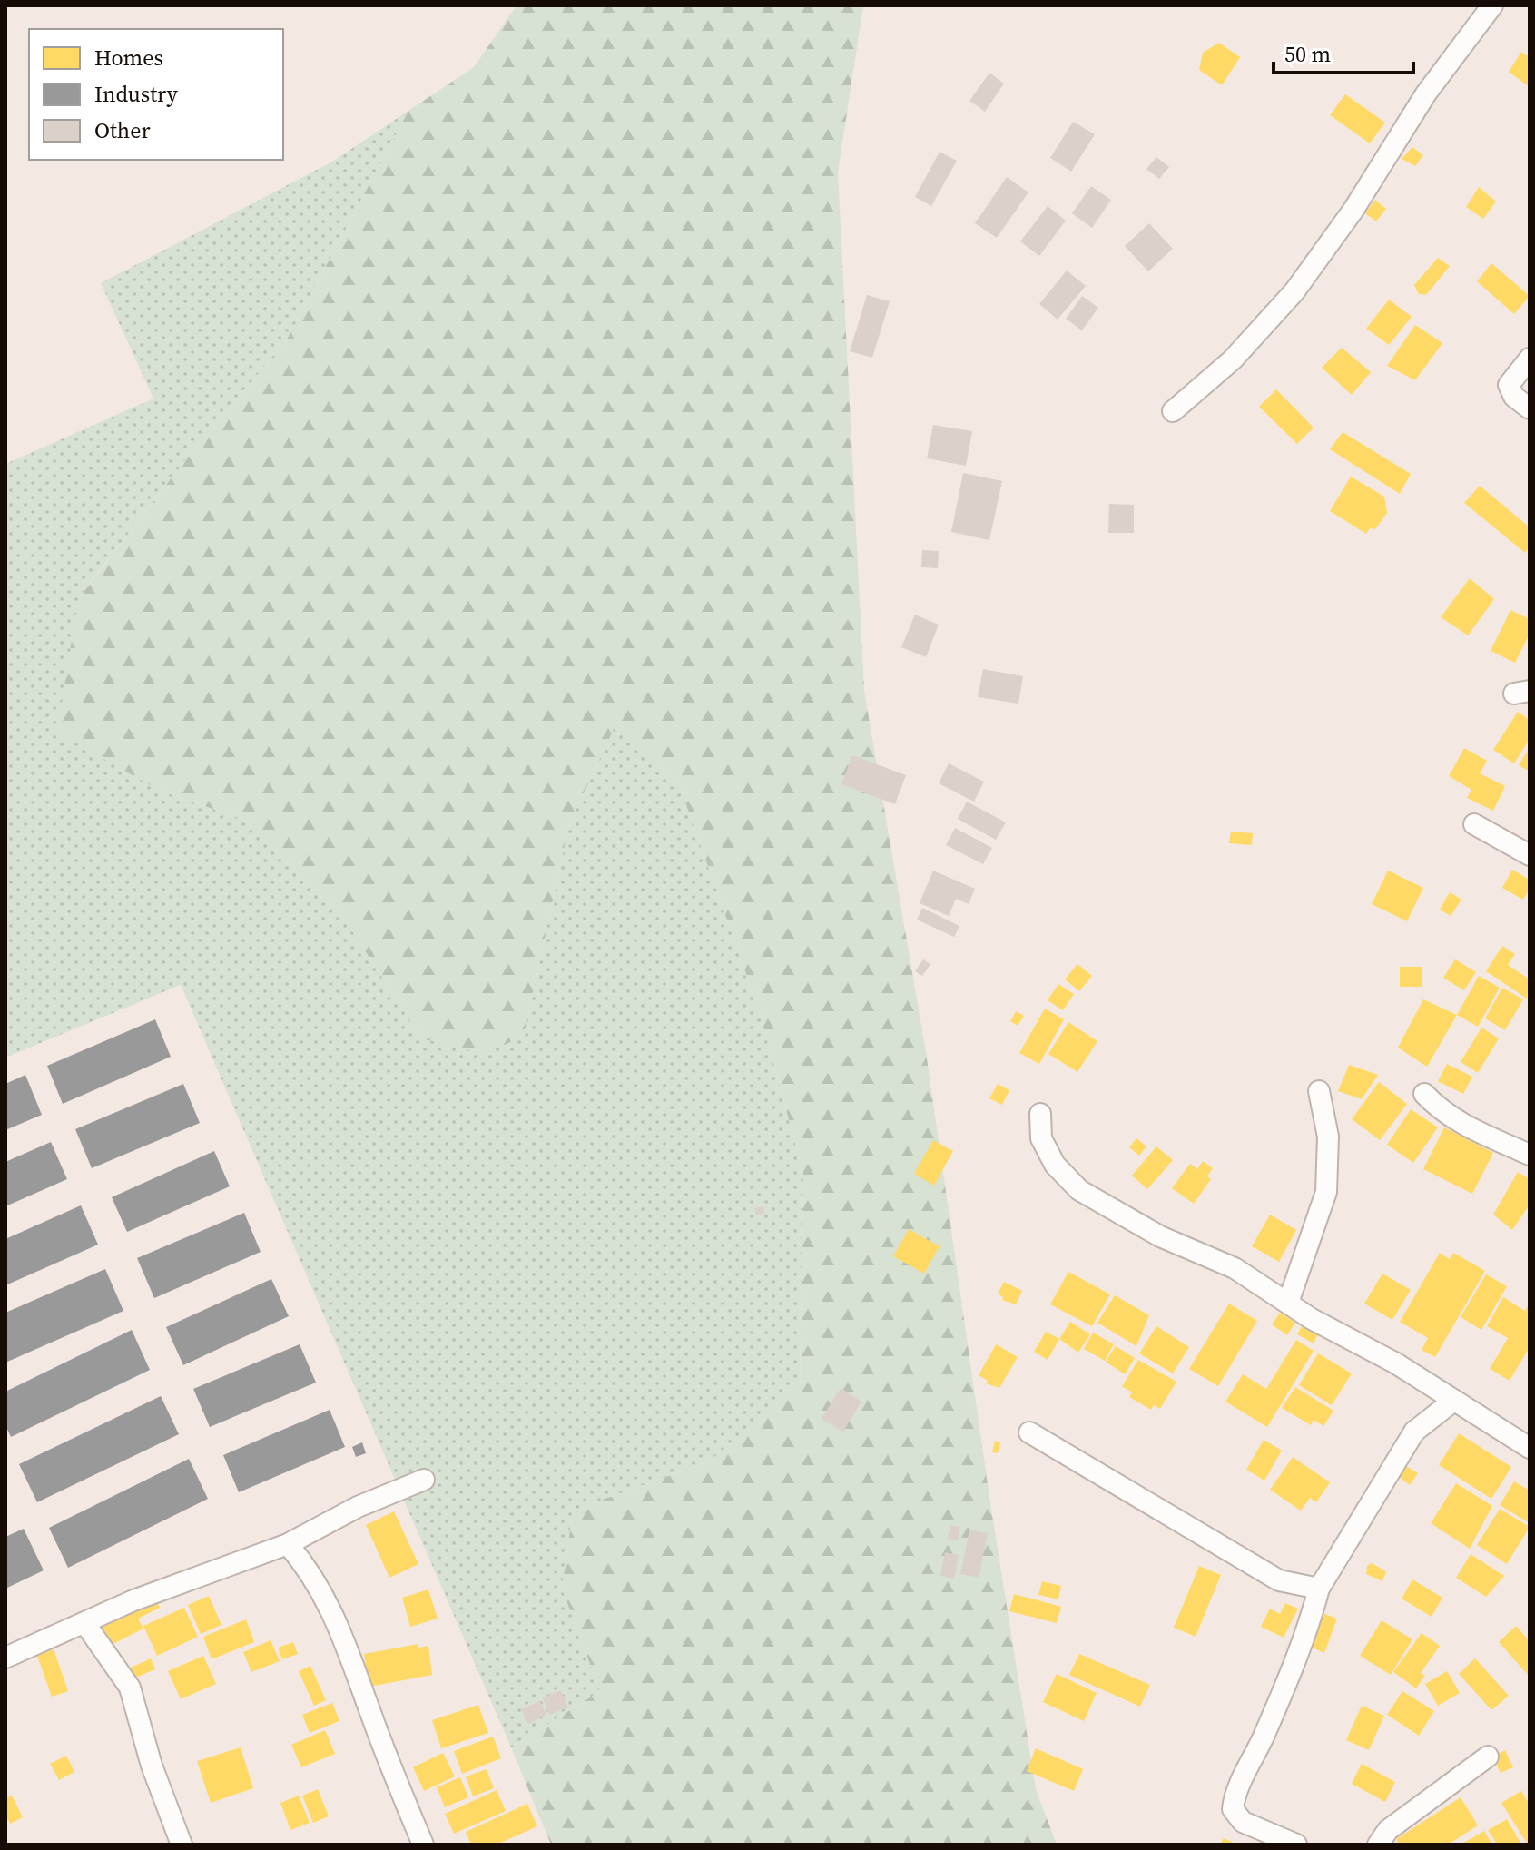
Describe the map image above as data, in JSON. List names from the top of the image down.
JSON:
{
  "legend": ["Homes", "Industry", "Other"],
  "scale_bar": "50 m"
}
